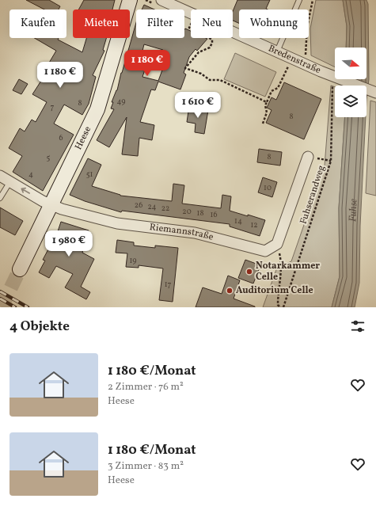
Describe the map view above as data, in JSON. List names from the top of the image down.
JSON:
{
  "streets": {
    "street": ["Bredenstraße", "Heese", "Riemannstraße"],
    "path": ["Fuhserandweg"]
  },
  "crossings": [
    ["Bredenstraße", "Fuhserandweg"],
    ["Heese", "Riemannstraße"]
  ],
  "water": ["Fuhse"],
  "places": ["Notarkammer Celle", "Auditorium Celle"],
  "house_numbers": [
    "49",
    "8",
    "7",
    "8",
    "6",
    "8",
    "5",
    "4",
    "51",
    "10",
    "26",
    "24",
    "22",
    "20",
    "18",
    "16",
    "14",
    "12",
    "19",
    "17"
  ],
  "north": "right",
  "page": {
    "chip": [
      "Kaufen",
      "Mieten",
      "Filter",
      "Neu",
      "Wohnung"
    ],
    "price": [
      "1 180 €",
      "1 180 €",
      "1 610 €",
      "1 980 €"
    ],
    "heading": "4 Objekte",
    "list": [
      {
        "name": "1 180 €/Monat",
        "note": "2 Zimmer · 76 m² · Heese"
      },
      {
        "name": "1 180 €/Monat",
        "note": "3 Zimmer · 83 m² · Heese"
      }
    ]
  }
}
